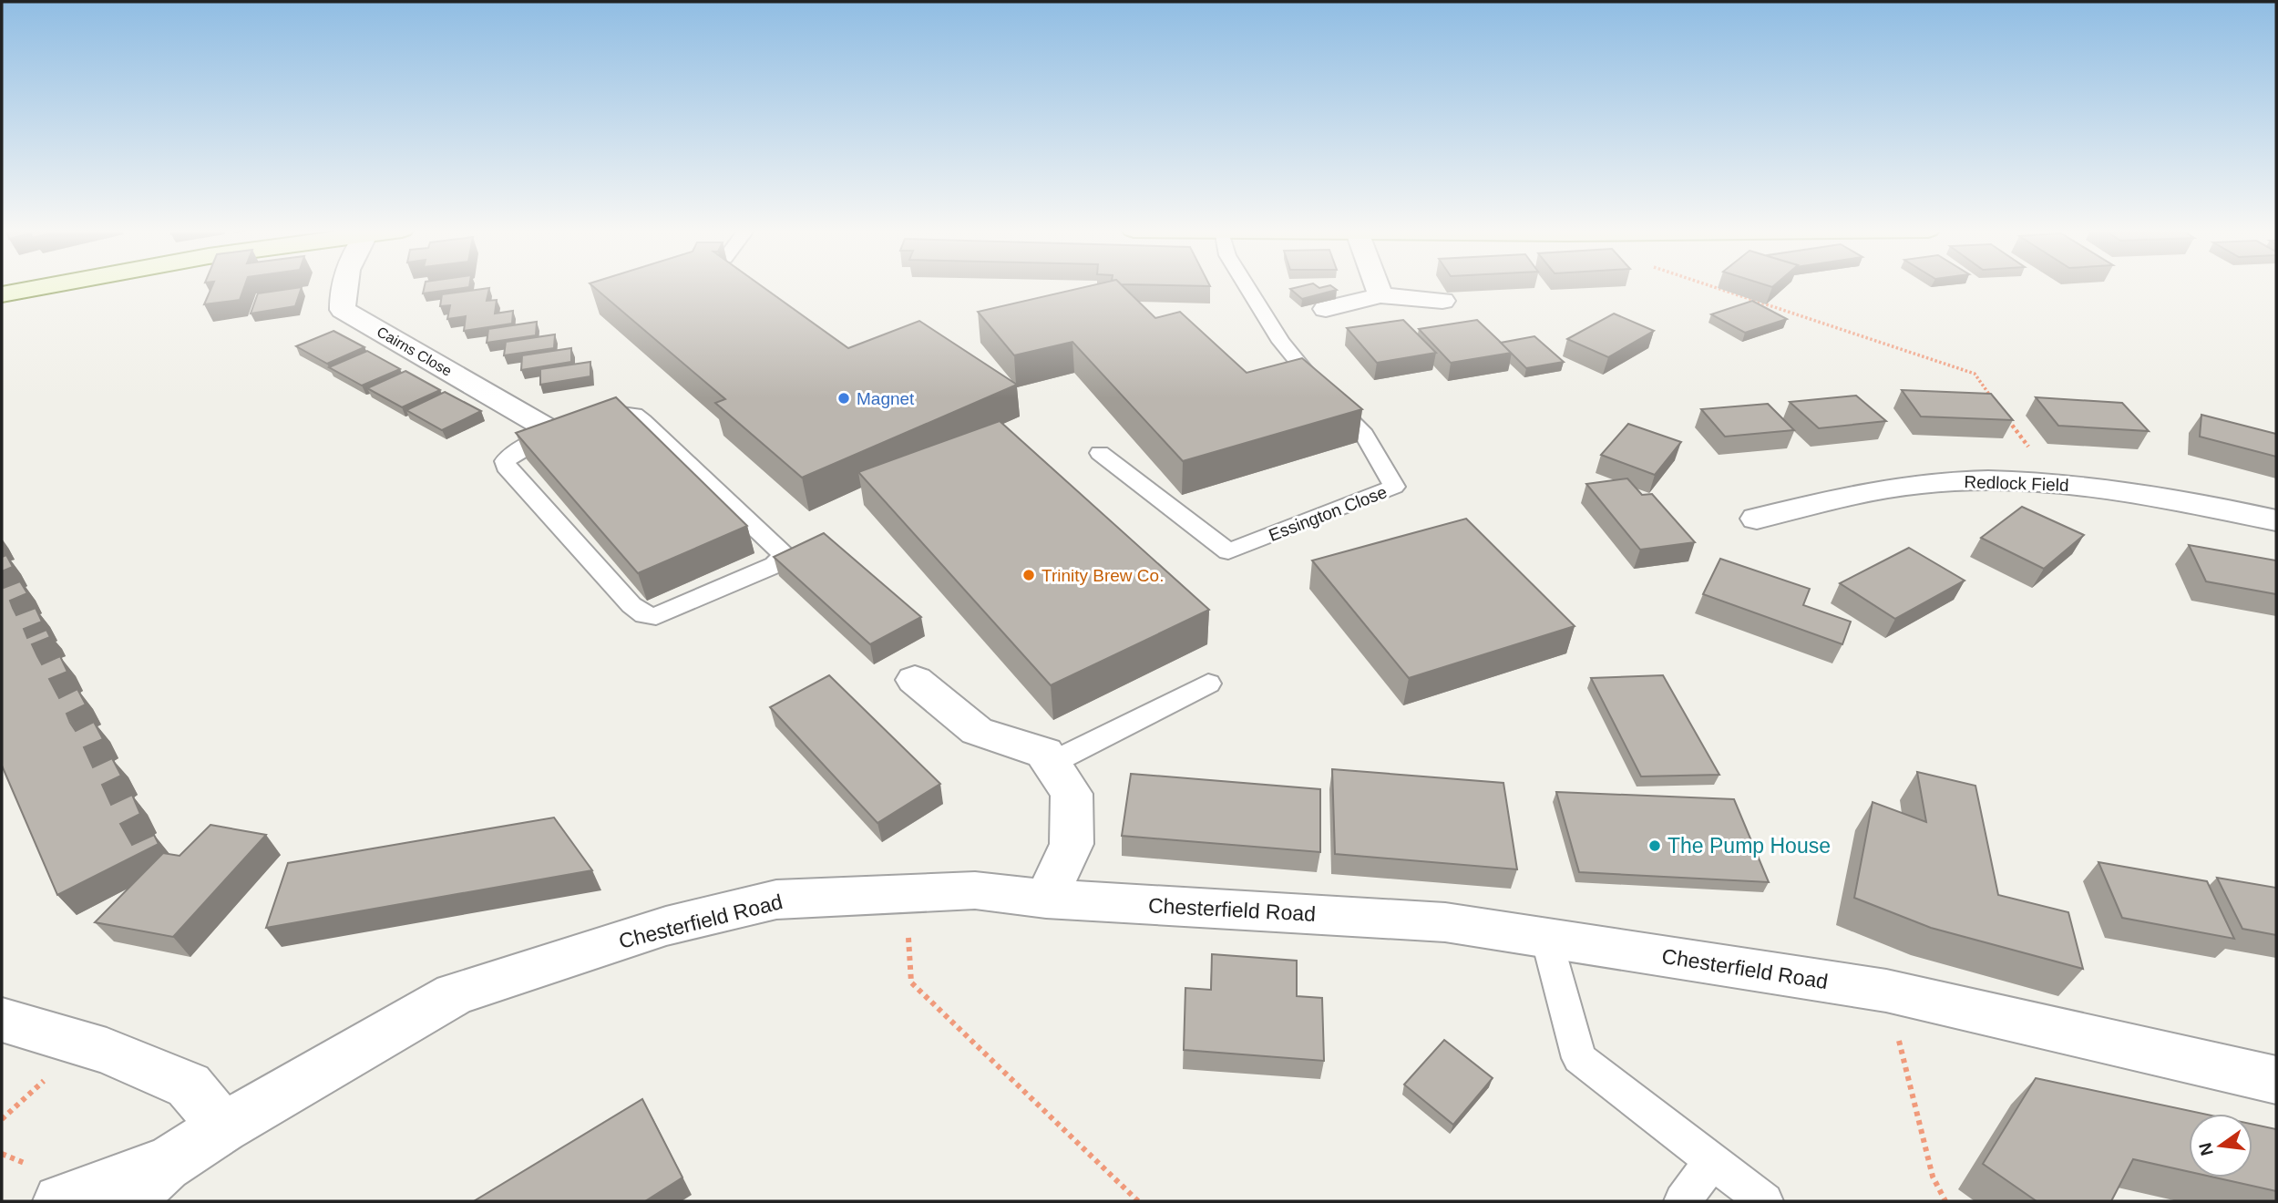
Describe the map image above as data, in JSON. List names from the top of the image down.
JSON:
{
  "streets": {
    "street": ["Cairns Close", "Redlock Field", "Chesterfield Road"],
    "lane": ["Essington Close"]
  },
  "places": ["Magnet", "Trinity Brew Co.", "The Pump House"],
  "north": "left"
}
